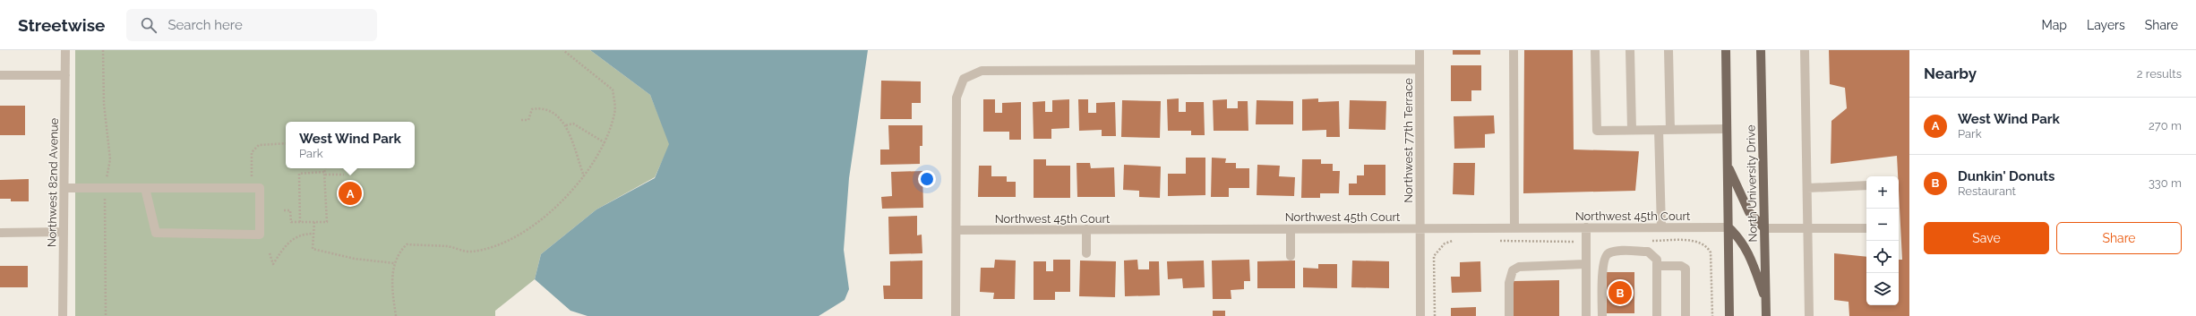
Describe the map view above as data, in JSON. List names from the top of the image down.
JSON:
{
  "streets": {
    "main road": ["North University Drive"],
    "street": ["Northwest 77th Terrace", "Northwest 82nd Avenue", "Northwest 45th Court"]
  },
  "crossings": [
    ["Northwest 77th Terrace", "Northwest 45th Court"],
    ["North University Drive", "Northwest 45th Court"]
  ],
  "page": {
    "header": "Streetwise",
    "search": "Search here",
    "nav": ["Map", "Layers", "Share"],
    "heading": ["Nearby", "2 results"],
    "list": [
      {
        "mark": "A",
        "name": "West Wind Park",
        "note": "Park",
        "value": "270 m"
      },
      {
        "mark": "B",
        "name": "Dunkin' Donuts",
        "note": "Restaurant",
        "value": "330 m"
      }
    ],
    "popup": ["West Wind Park", "Park"],
    "map_buttons": ["+", "−"],
    "pins": ["A", "B"],
    "buttons": ["Save", "Share"]
  }
}
